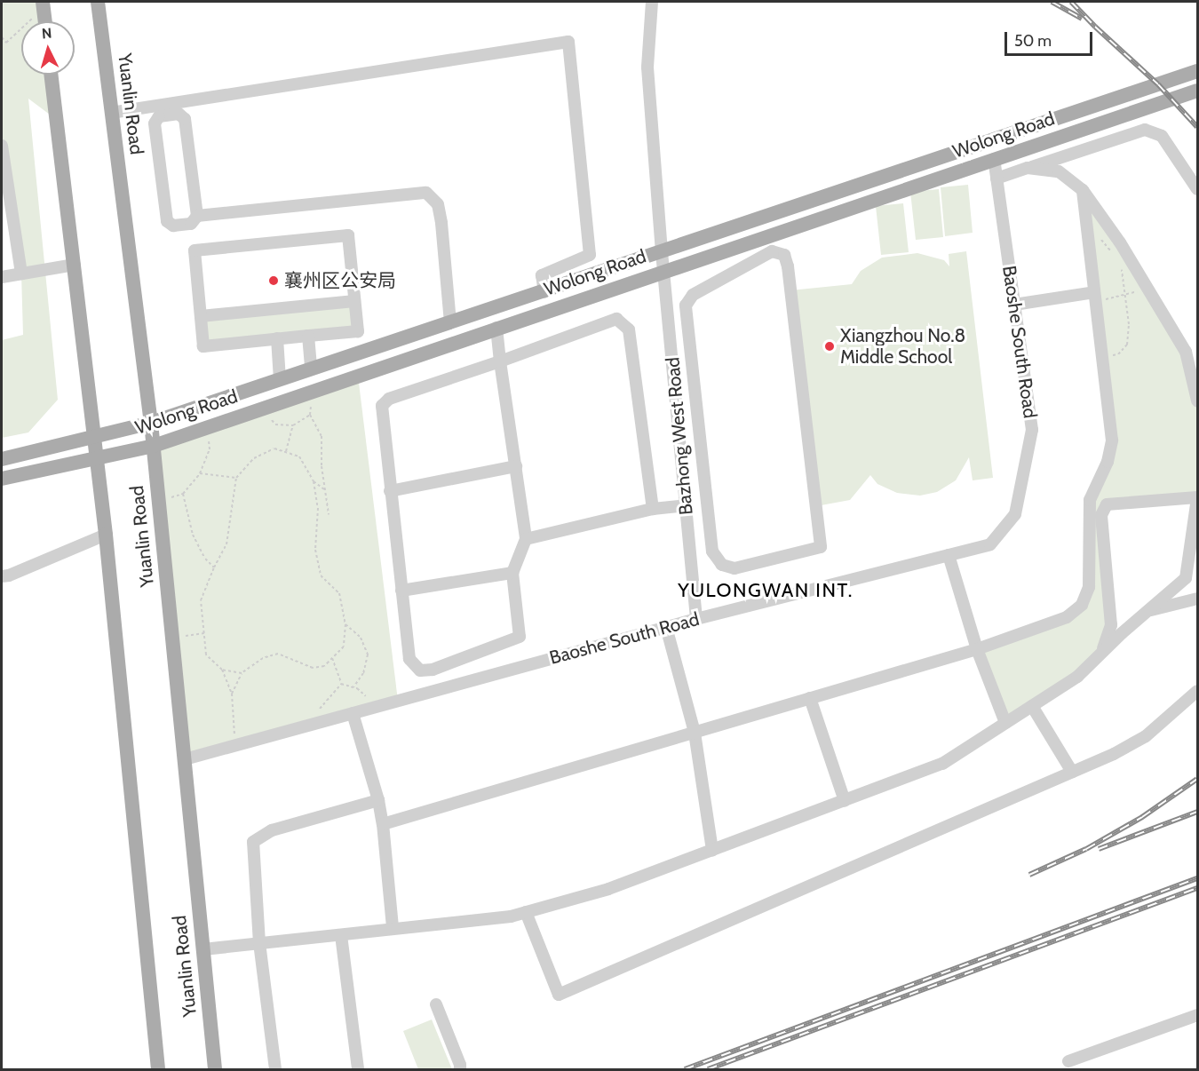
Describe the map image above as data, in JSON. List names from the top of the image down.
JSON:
{
  "streets": {
    "main road": ["Yuanlin Road", "Wolong Road"],
    "street": ["Baoshe South Road", "Bazhong West Road"]
  },
  "crossings": [
    ["Yuanlin Road", "Wolong Road"],
    ["Yuanlin Road", "Baoshe South Road"],
    ["Wolong Road", "Baoshe South Road"],
    ["Wolong Road", "Bazhong West Road"],
    ["Baoshe South Road", "Bazhong West Road"]
  ],
  "districts": ["YULONGWAN INT."],
  "places": ["襄州区公安局", "Xiangzhou No.8 Middle School"],
  "scale_bar": "50 m",
  "north": "top"
}
